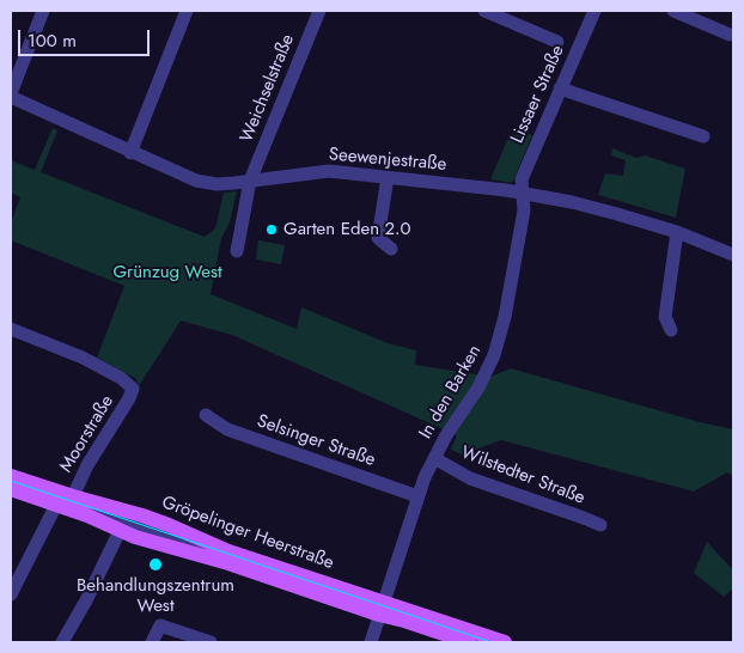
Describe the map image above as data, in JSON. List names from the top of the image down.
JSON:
{
  "streets": {
    "main road": ["Gröpelinger Heerstraße"],
    "street": [
      "Weichselstraße",
      "Lissaer Straße",
      "Seewenjestraße",
      "In den Barken",
      "Moorstraße",
      "Selsinger Straße",
      "Wilstedter Straße"
    ]
  },
  "crossings": [
    ["Weichselstraße", "Seewenjestraße"],
    ["Lissaer Straße", "Seewenjestraße"],
    ["Lissaer Straße", "In den Barken"],
    ["Seewenjestraße", "In den Barken"],
    ["In den Barken", "Selsinger Straße"],
    ["In den Barken", "Wilstedter Straße"],
    ["In den Barken", "Gröpelinger Heerstraße"],
    ["Moorstraße", "Gröpelinger Heerstraße"]
  ],
  "parks": ["Grünzug West"],
  "places": ["Garten Eden 2.0", "Behandlungszentrum West"],
  "scale_bar": "100 m"
}
